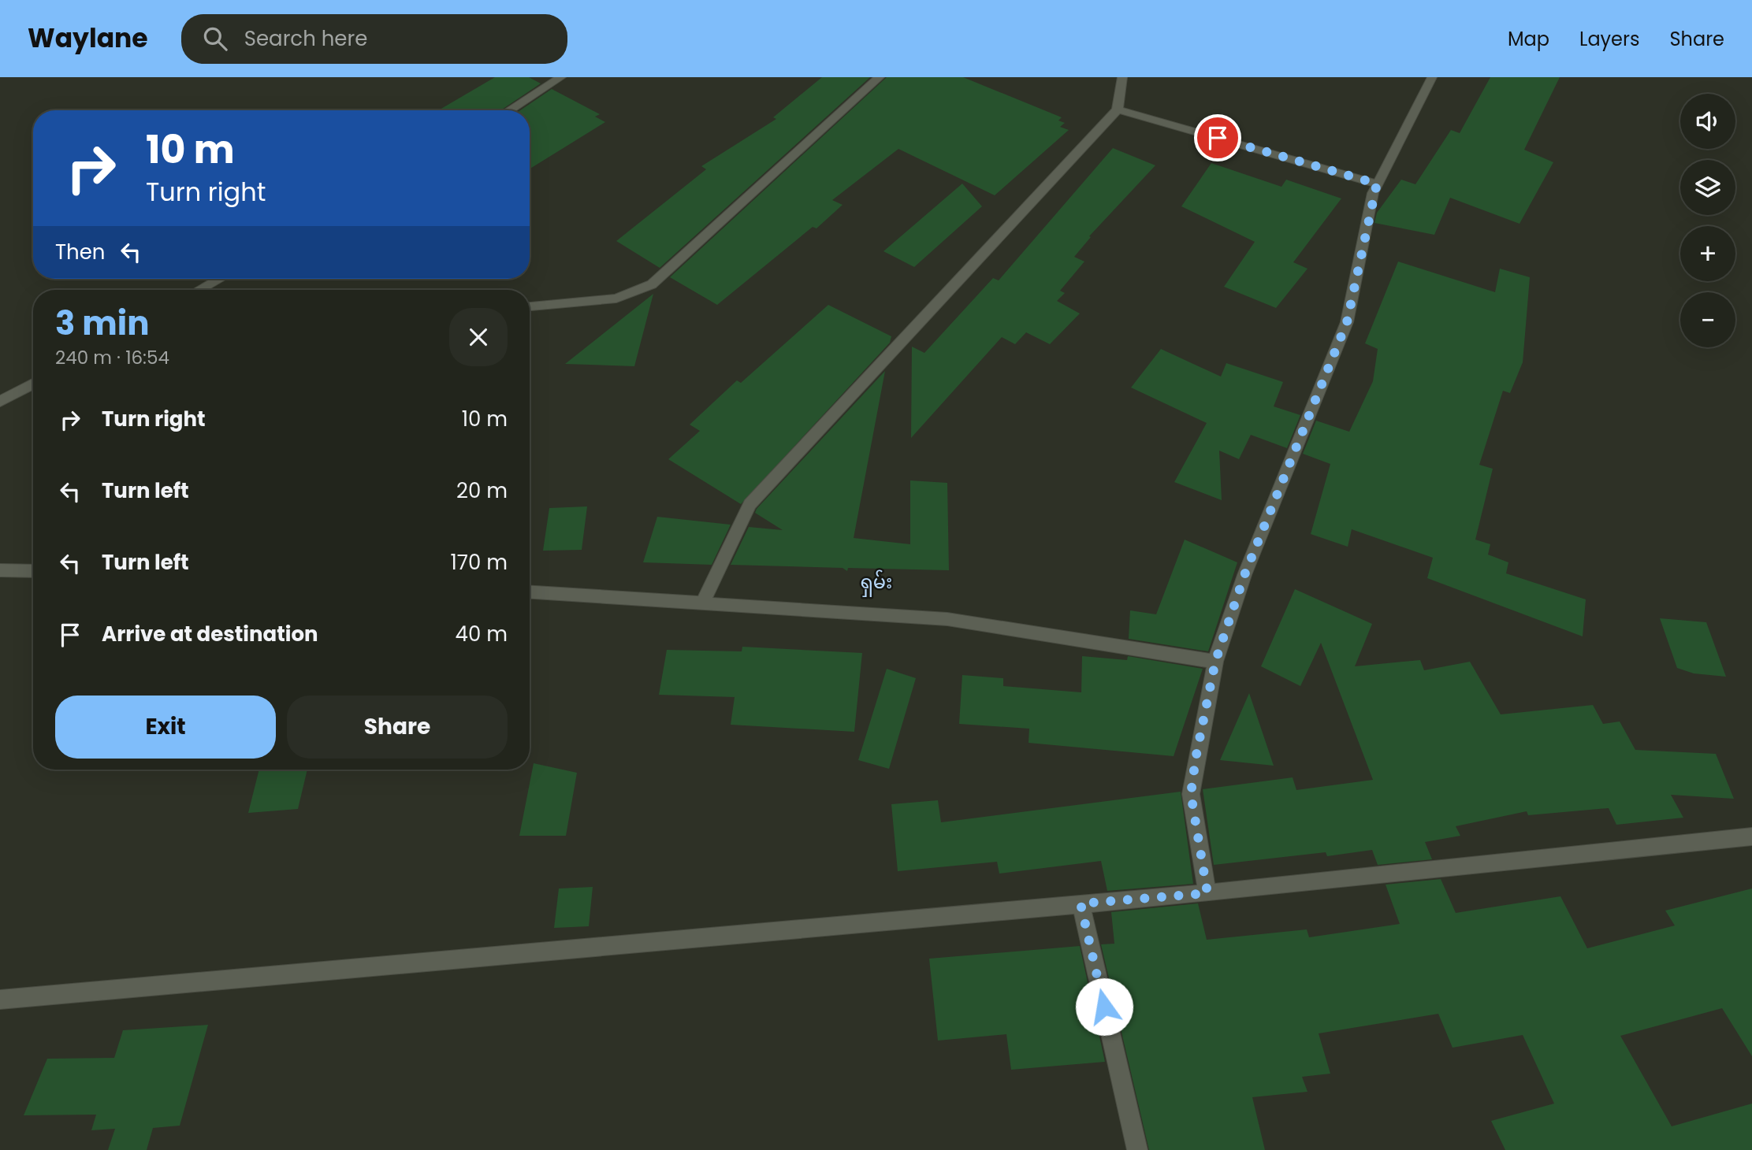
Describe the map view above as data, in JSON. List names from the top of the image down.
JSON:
{
  "districts": ["ရှမ်း"],
  "page": {
    "header": "Waylane",
    "search": "Search here",
    "nav": ["Map", "Layers", "Share"],
    "map_buttons": ["+", "−"],
    "turn": ["10 m", "Turn right"],
    "then": "Then",
    "heading": ["3 min", "240 m · 16:54"],
    "list": [
      {
        "name": "Turn right",
        "value": "10 m"
      },
      {
        "name": "Turn left",
        "value": "20 m"
      },
      {
        "name": "Turn left",
        "value": "170 m"
      },
      {
        "name": "Arrive at destination",
        "value": "40 m"
      }
    ],
    "buttons": ["Exit", "Share"]
  }
}
